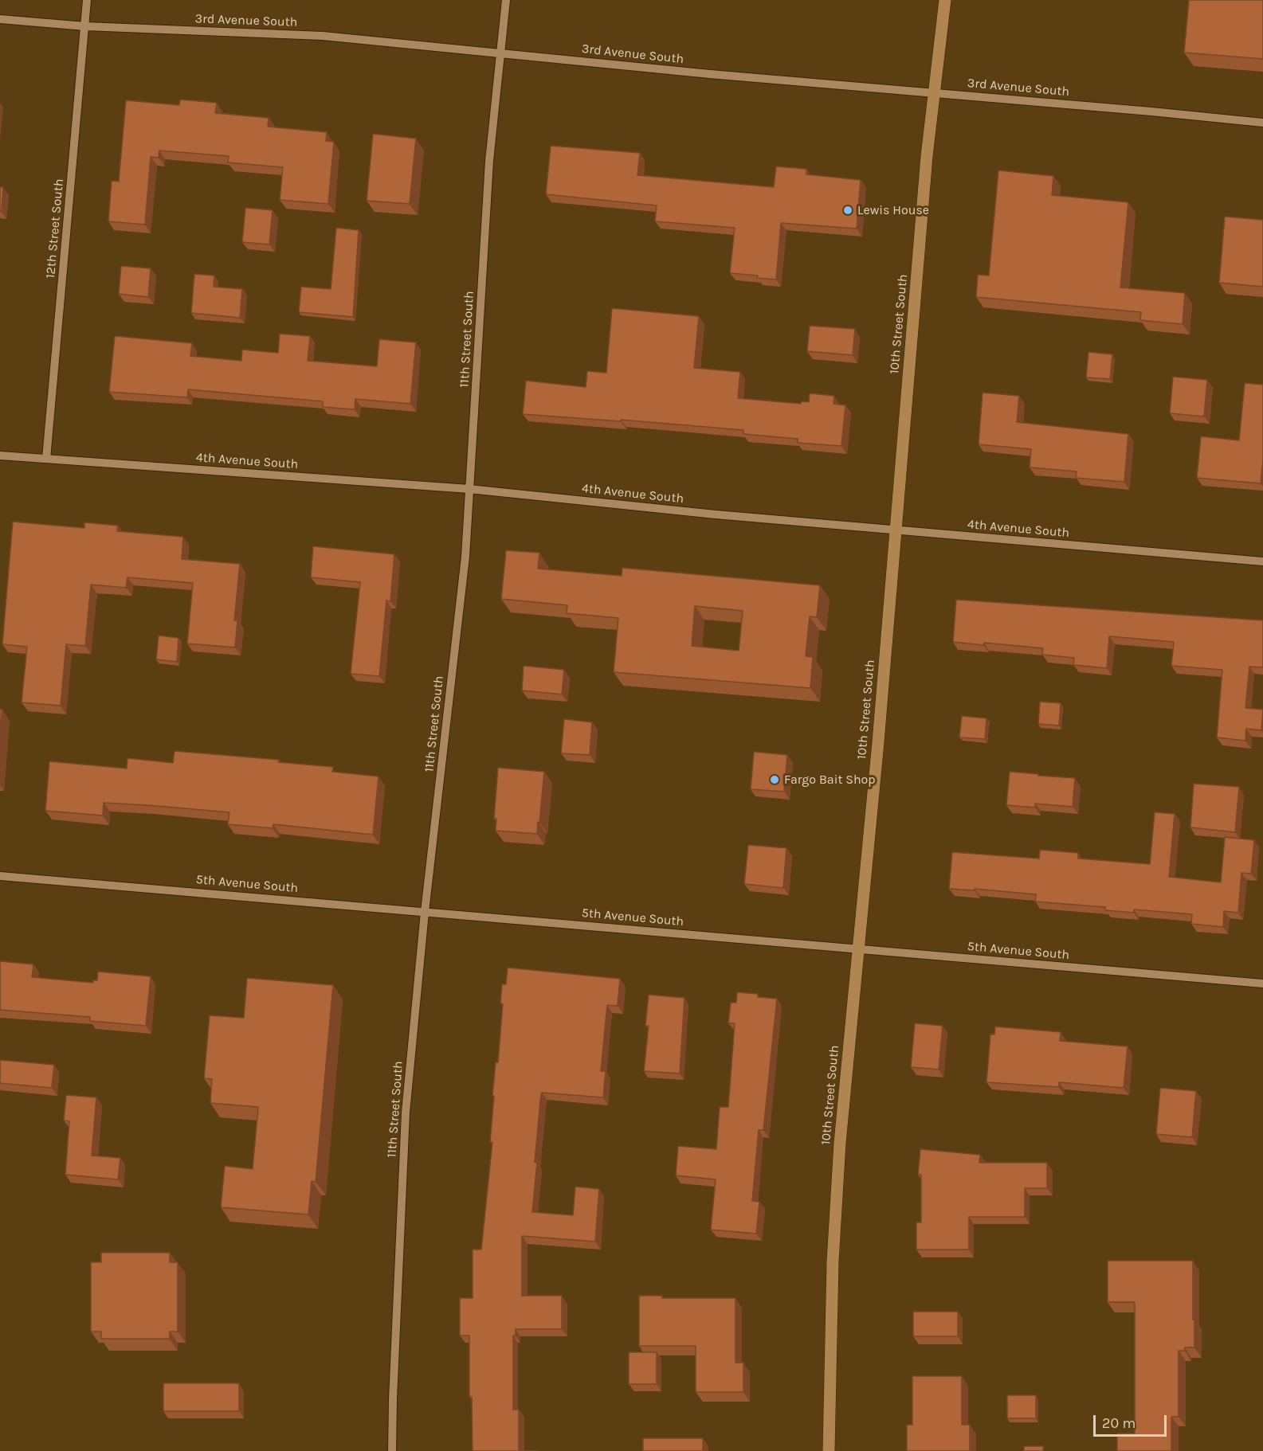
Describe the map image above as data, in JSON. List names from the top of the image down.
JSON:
{
  "streets": {
    "main road": ["10th Street South"],
    "street": [
      "3rd Avenue South",
      "12th Street South",
      "11th Street South",
      "4th Avenue South",
      "5th Avenue South"
    ]
  },
  "crossings": [
    ["3rd Avenue South", "12th Street South"],
    ["3rd Avenue South", "10th Street South"],
    ["3rd Avenue South", "11th Street South"],
    ["12th Street South", "4th Avenue South"],
    ["10th Street South", "4th Avenue South"],
    ["10th Street South", "5th Avenue South"],
    ["11th Street South", "4th Avenue South"],
    ["11th Street South", "5th Avenue South"]
  ],
  "places": ["Lewis House", "Fargo Bait Shop"],
  "scale_bar": "20 m"
}
